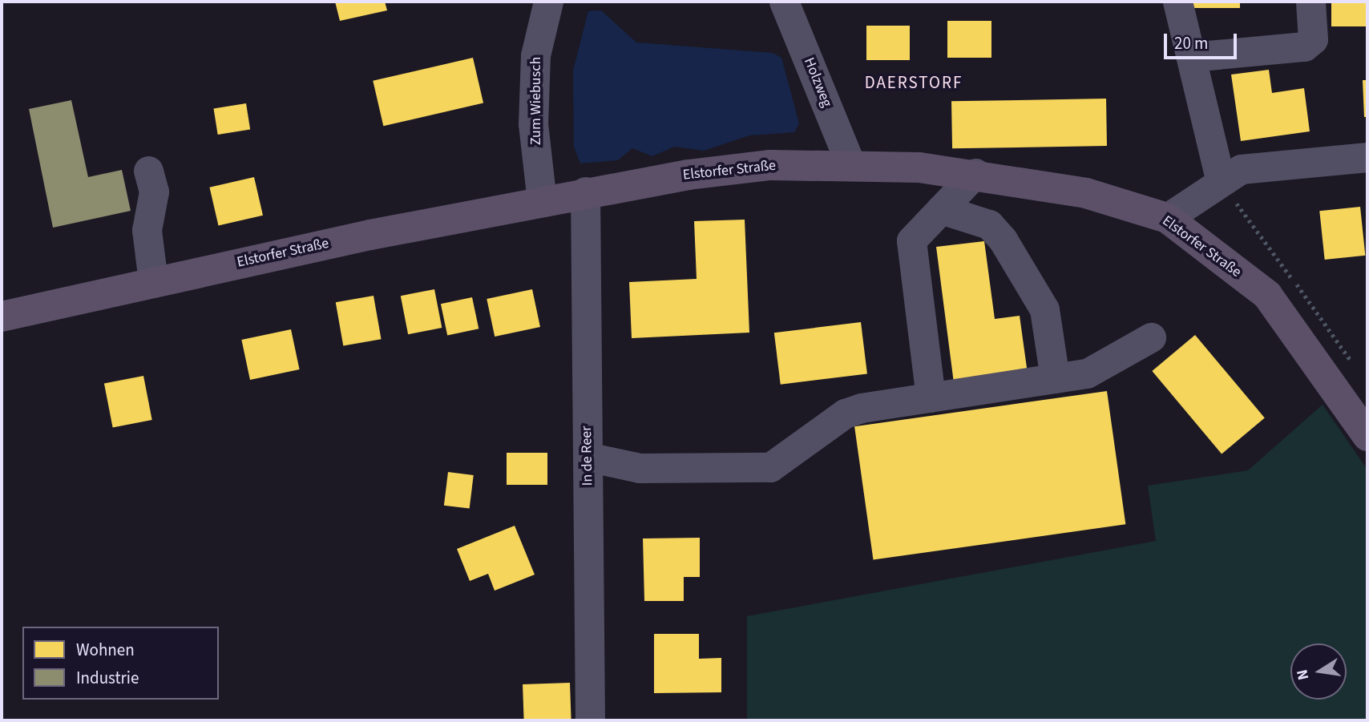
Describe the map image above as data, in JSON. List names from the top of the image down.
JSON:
{
  "streets": {
    "main road": ["Elstorfer Straße"],
    "street": ["Holzweg", "Zum Wiebusch", "In de Reer"]
  },
  "crossings": [
    ["Holzweg", "Elstorfer Straße"],
    ["Zum Wiebusch", "Elstorfer Straße"],
    ["Elstorfer Straße", "In de Reer"]
  ],
  "districts": ["DAERSTORF"],
  "legend": ["Wohnen", "Industrie"],
  "scale_bar": "20 m",
  "north": "left"
}
